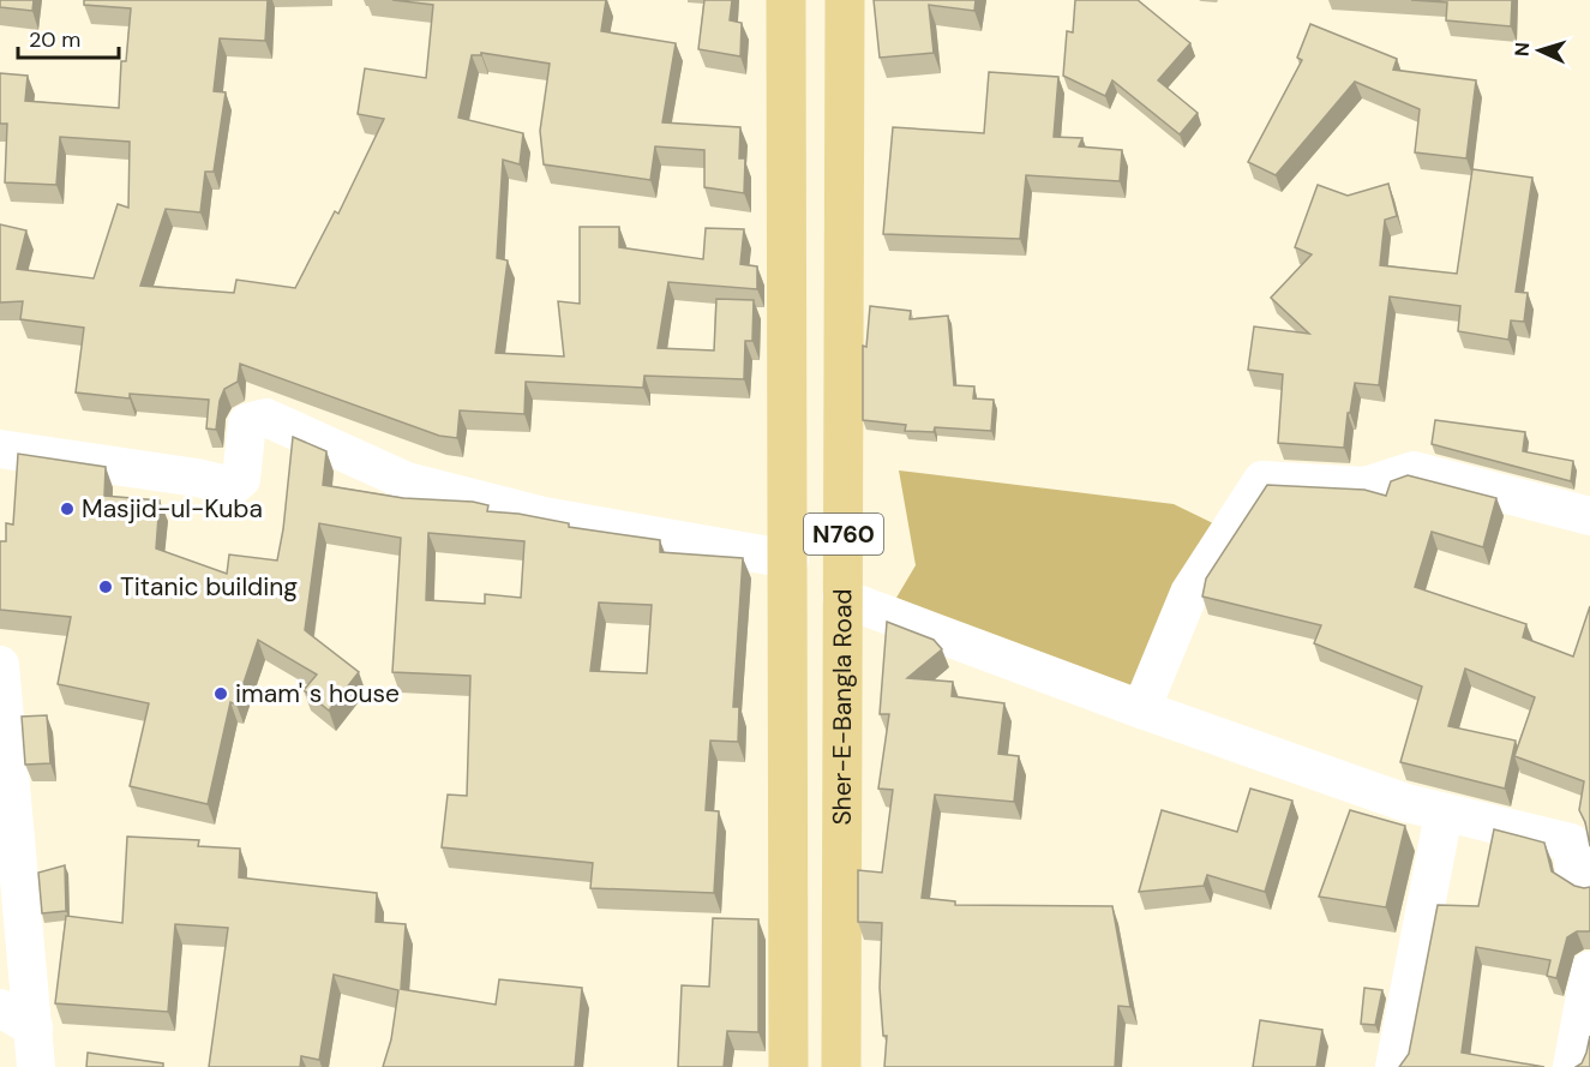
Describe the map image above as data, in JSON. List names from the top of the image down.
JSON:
{
  "streets": {
    "highway": ["N760", "Sher-E-Bangla Road"]
  },
  "places": ["Masjid-ul-Kuba", "Titanic building", "imam' s house"],
  "scale_bar": "20 m",
  "north": "left"
}
